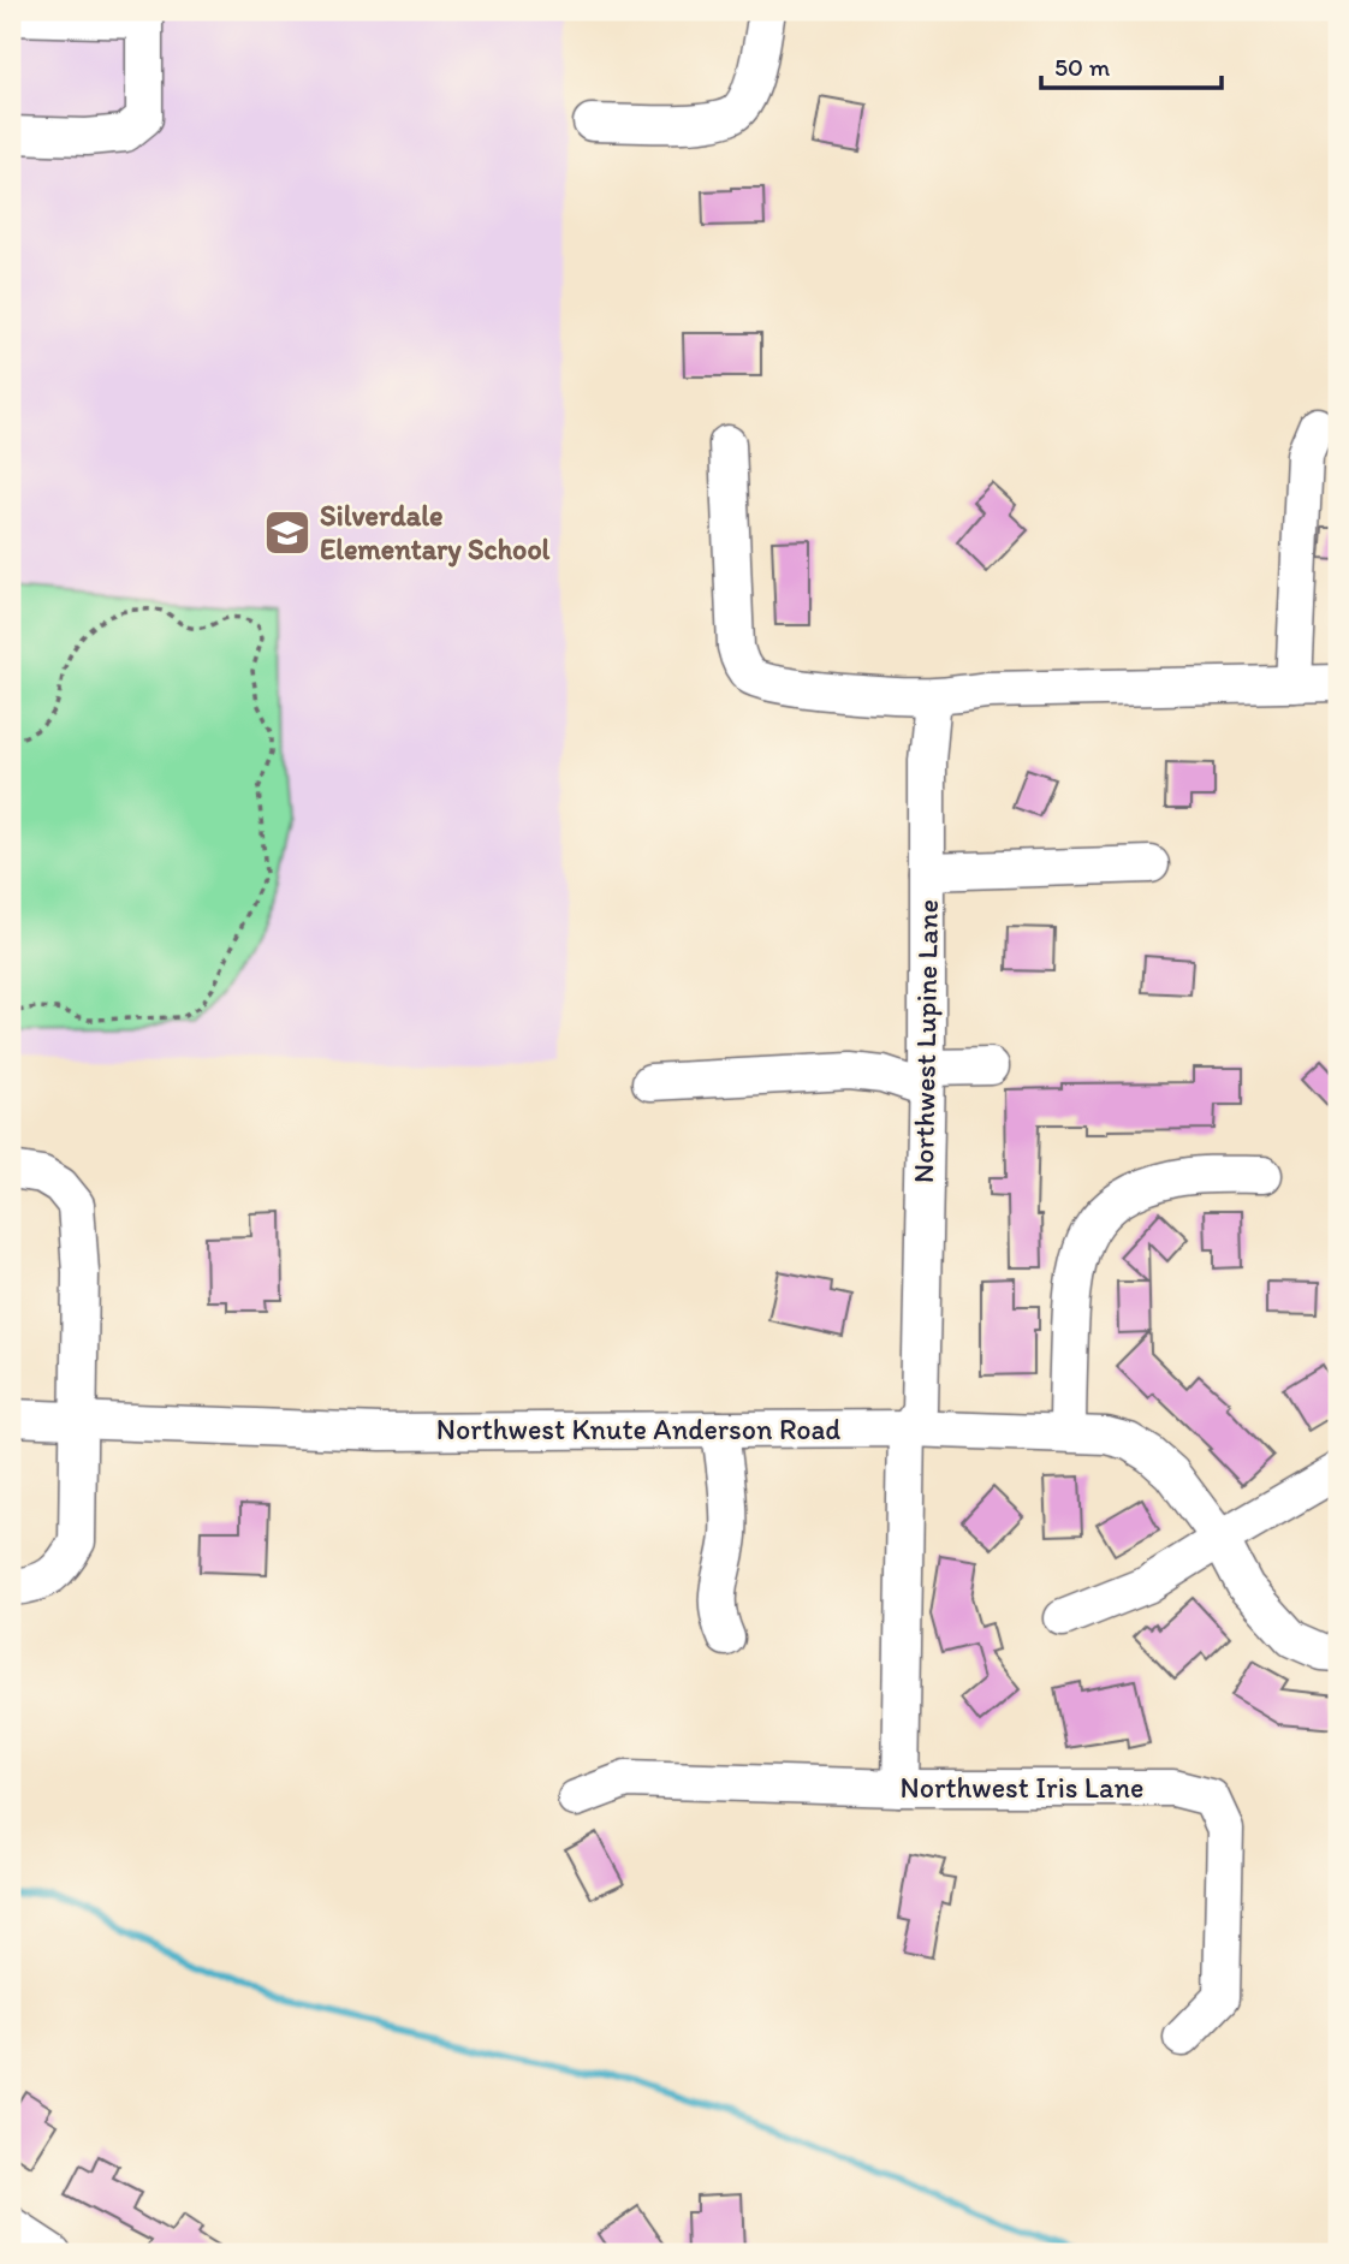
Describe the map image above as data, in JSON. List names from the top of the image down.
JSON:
{
  "streets": {
    "street": ["Northwest Lupine Lane", "Northwest Knute Anderson Road", "Northwest Iris Lane"]
  },
  "crossings": [
    ["Northwest Lupine Lane", "Northwest Knute Anderson Road"],
    ["Northwest Lupine Lane", "Northwest Iris Lane"]
  ],
  "places": {
    "school or university": ["Silverdale Elementary School"]
  },
  "scale_bar": "50 m"
}
